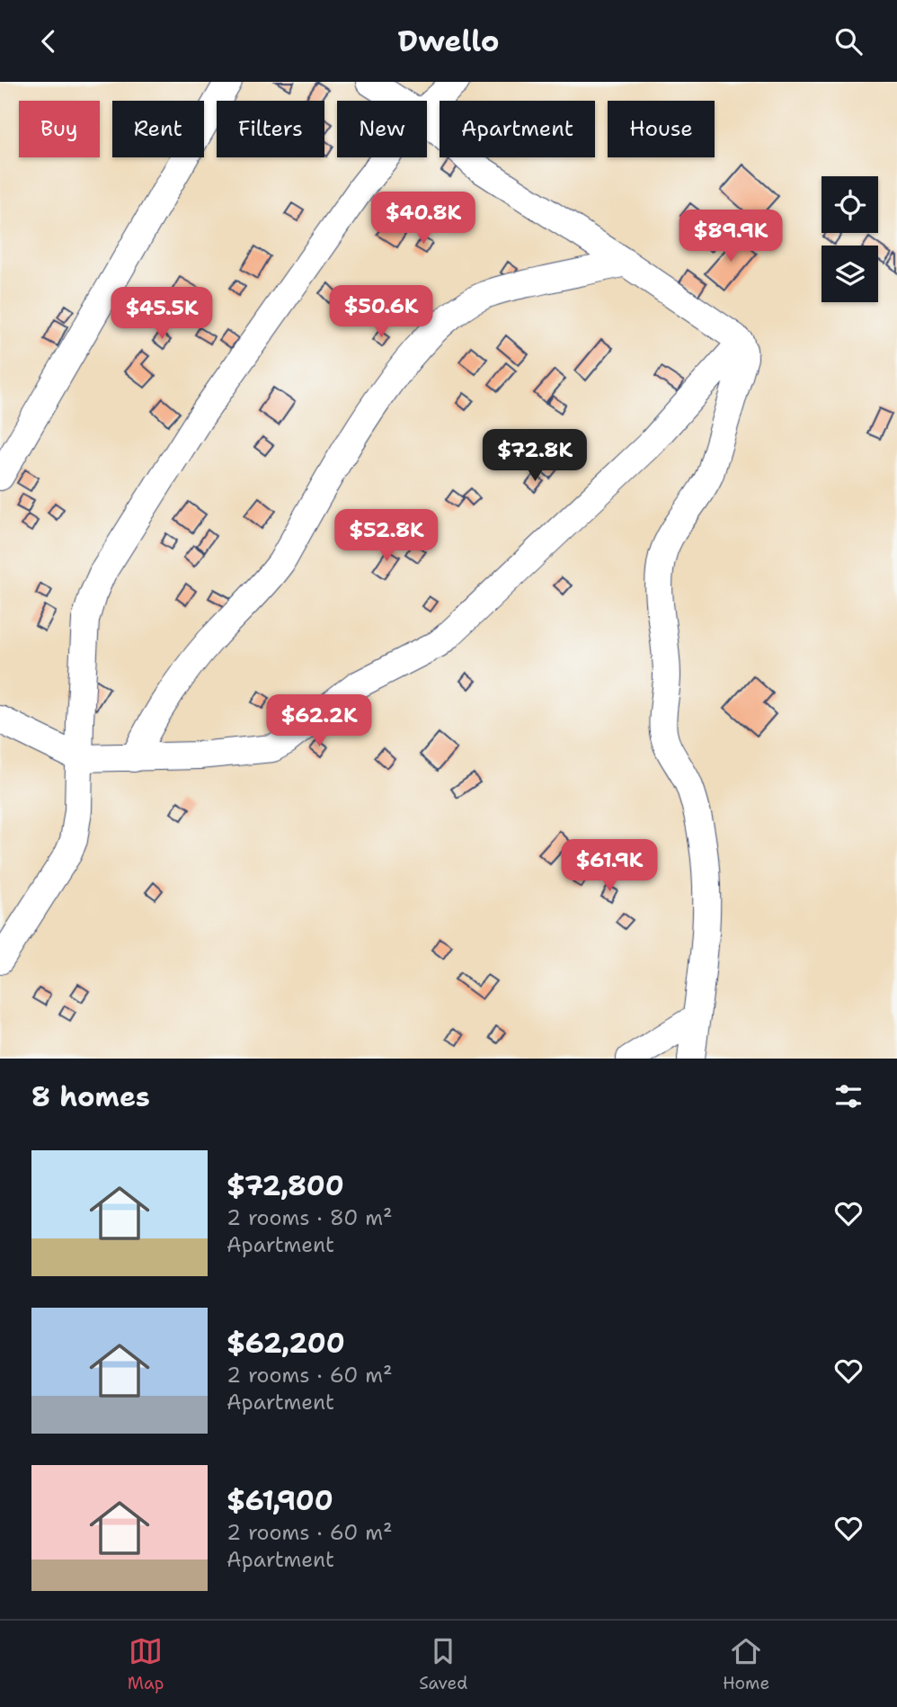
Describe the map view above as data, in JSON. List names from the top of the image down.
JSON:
{
  "page": {
    "header": "Dwello",
    "chip": [
      "Buy",
      "Rent",
      "Filters",
      "New",
      "Apartment",
      "House"
    ],
    "price": [
      "$40.8K",
      "$89.9K",
      "$50.6K",
      "$45.5K",
      "$72.8K",
      "$52.8K",
      "$62.2K",
      "$61.9K"
    ],
    "heading": "8 homes",
    "list": [
      {
        "name": "$72,800",
        "note": "2 rooms · 80 m² · Apartment"
      },
      {
        "name": "$62,200",
        "note": "2 rooms · 60 m² · Apartment"
      },
      {
        "name": "$61,900",
        "note": "2 rooms · 60 m² · Apartment"
      }
    ],
    "tabs": ["Map", "Saved", "Home"]
  }
}
